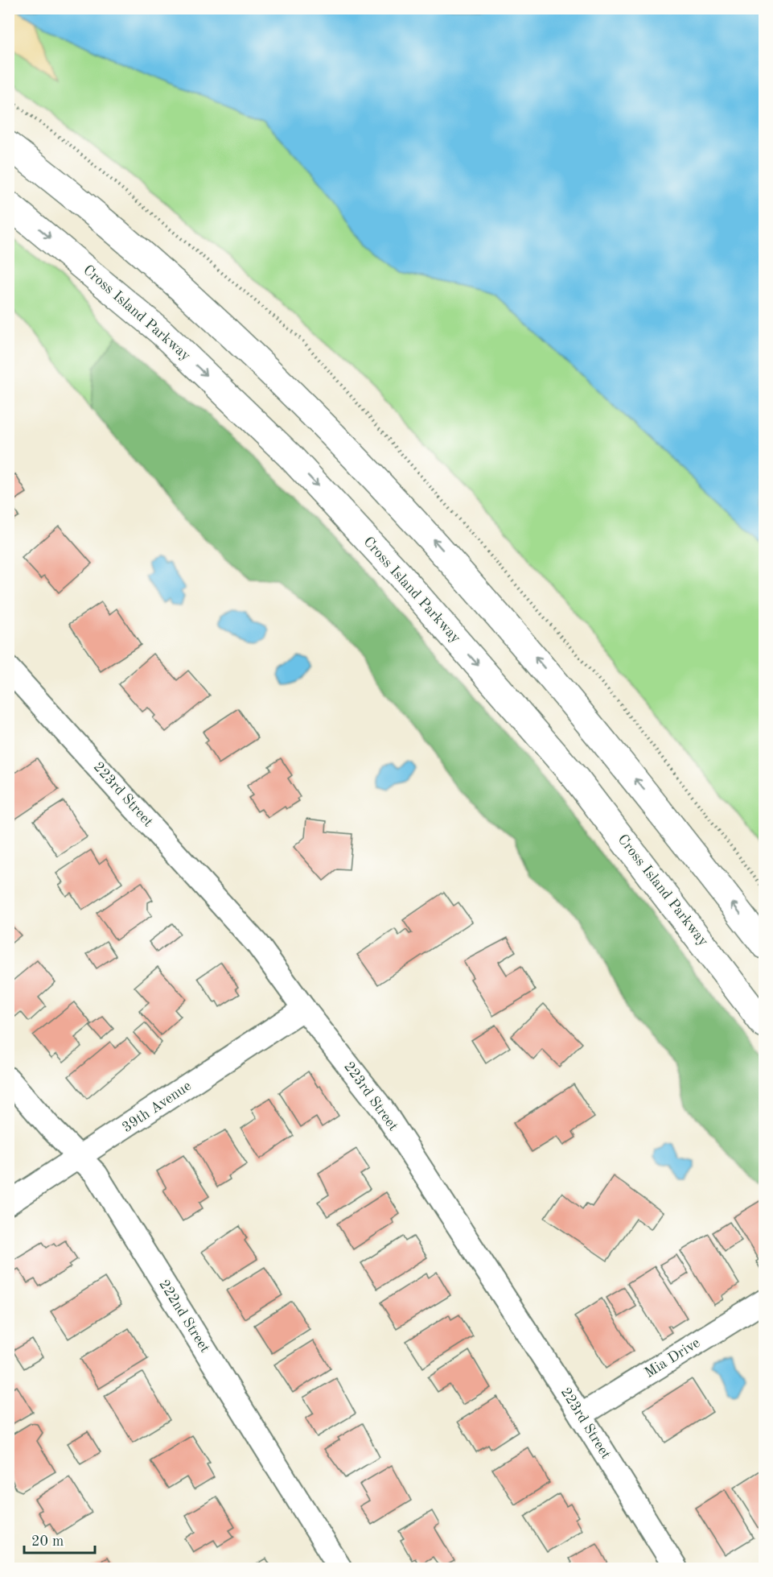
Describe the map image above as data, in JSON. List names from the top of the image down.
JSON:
{
  "streets": {
    "highway": ["Cross Island Parkway"],
    "street": [
      "223rd Street",
      "39th Avenue",
      "222nd Street",
      "Mia Drive"
    ]
  },
  "crossings": [
    ["223rd Street", "39th Avenue"],
    ["223rd Street", "Mia Drive"],
    ["39th Avenue", "222nd Street"]
  ],
  "scale_bar": "20 m"
}
